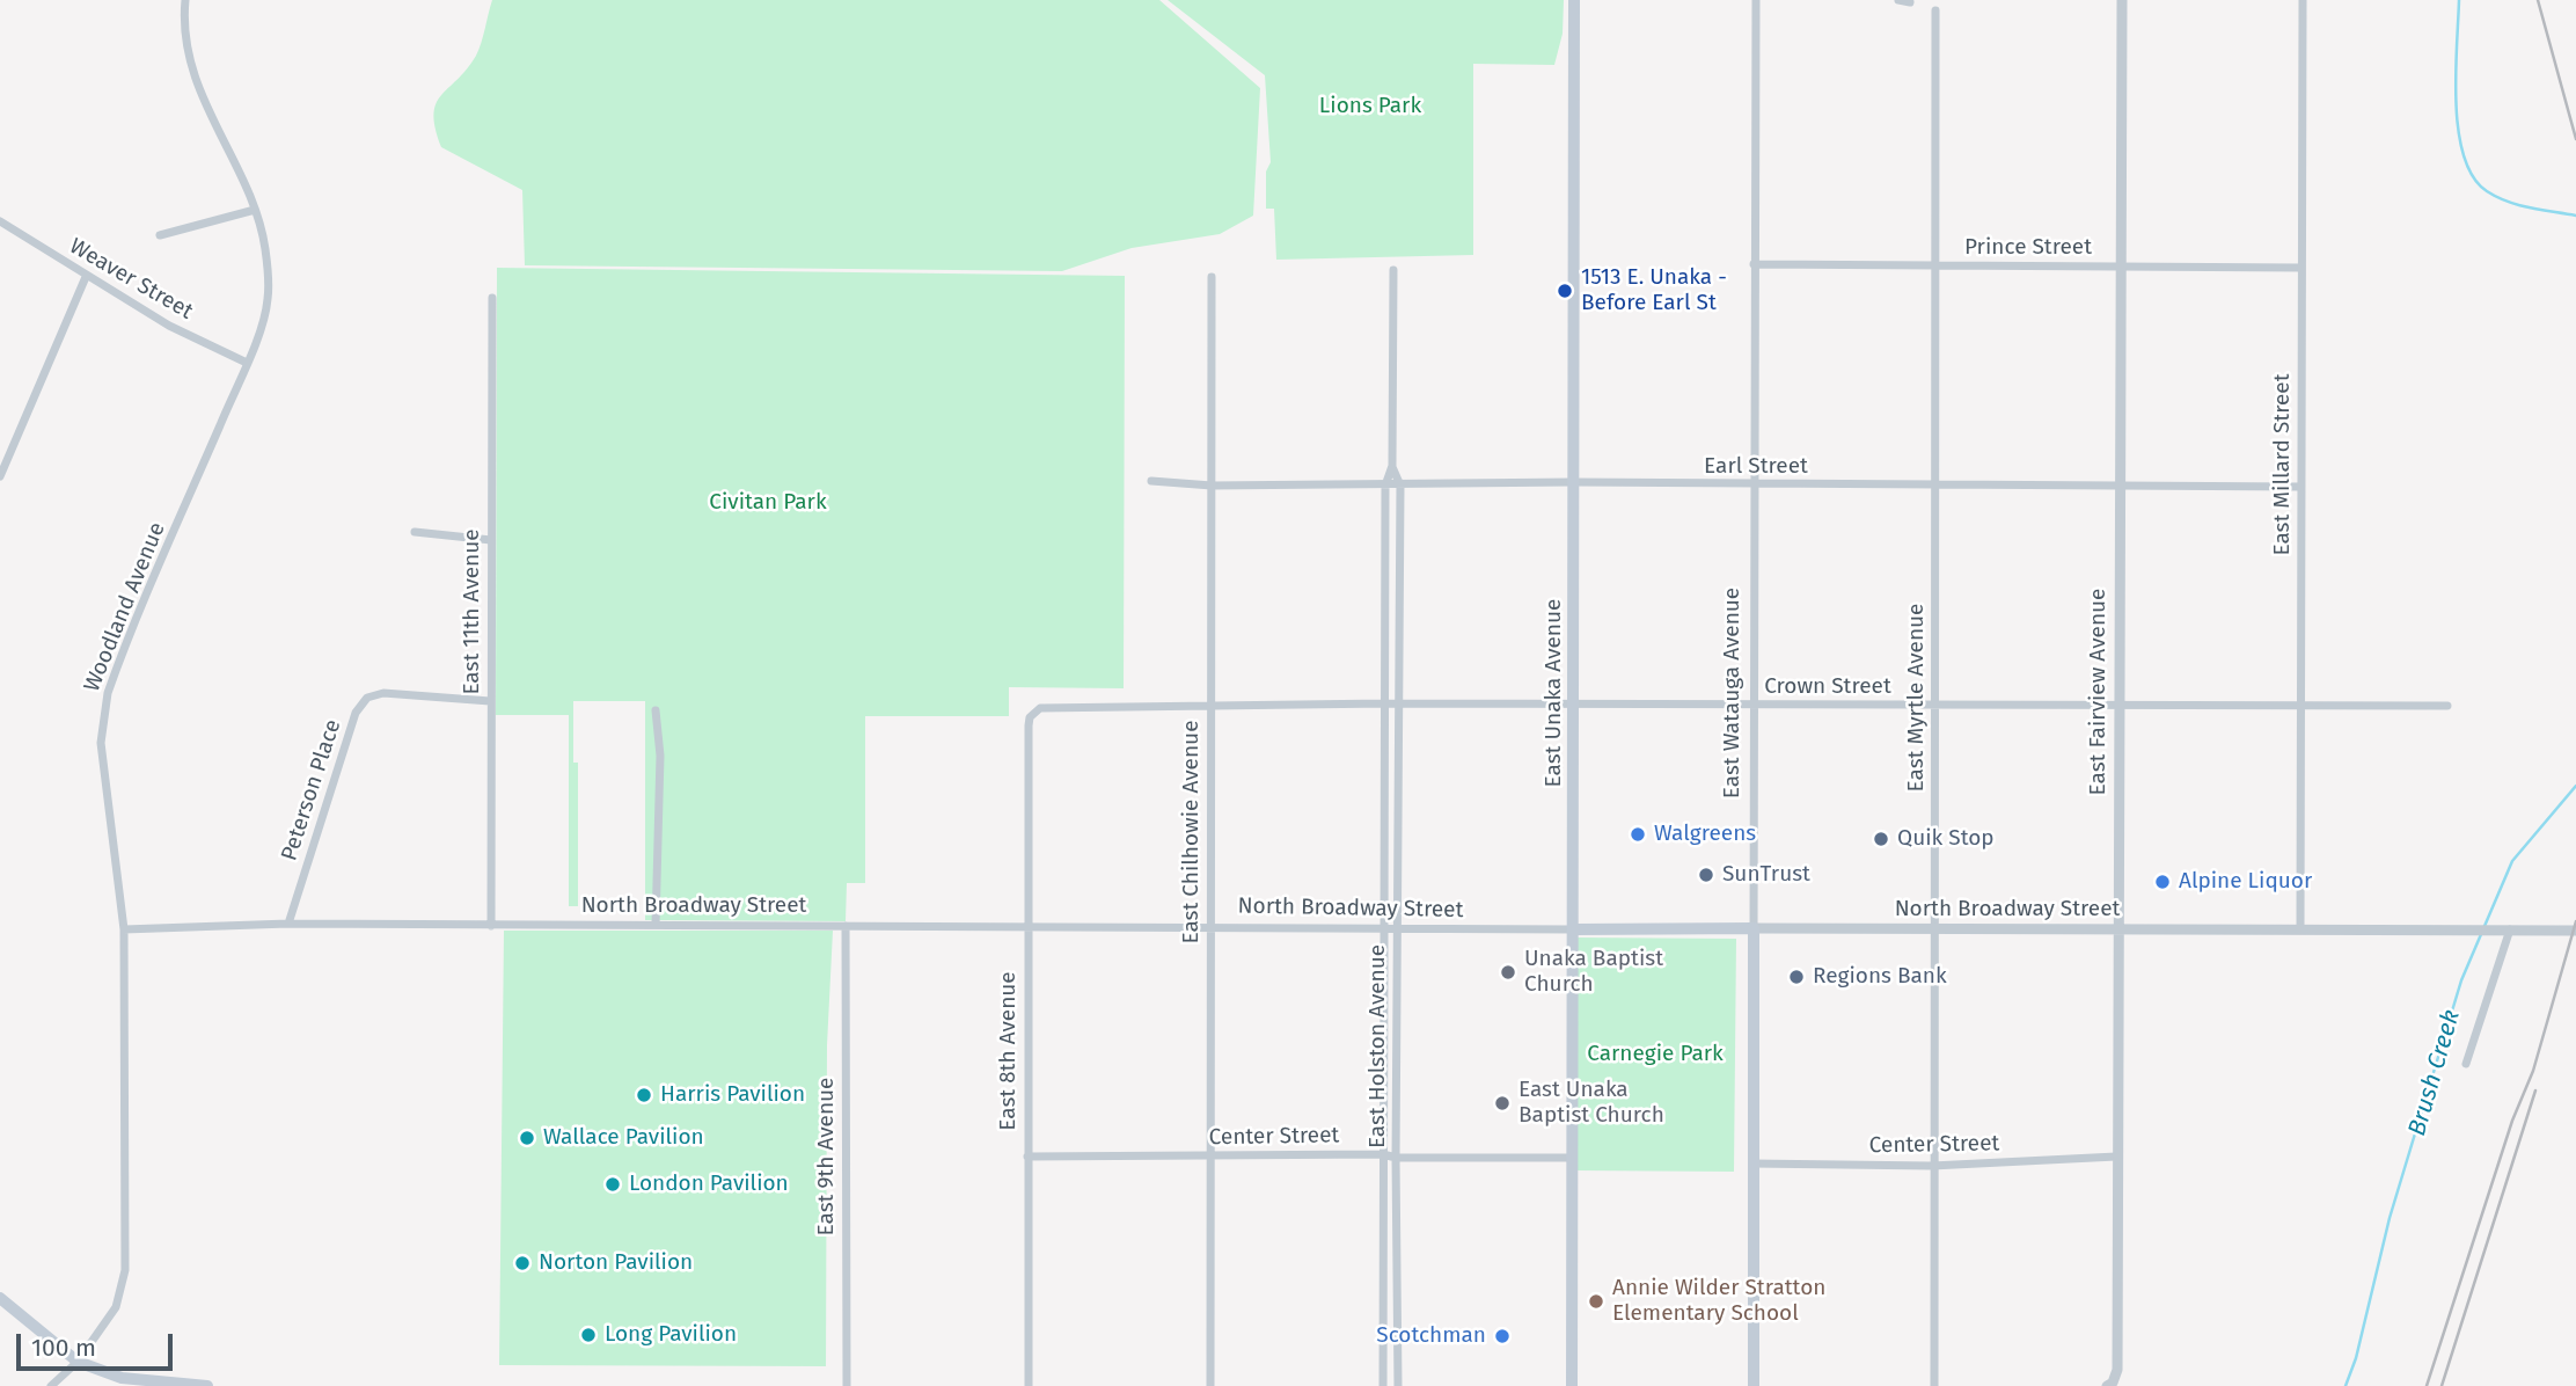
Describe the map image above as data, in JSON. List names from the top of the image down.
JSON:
{
  "streets": {
    "main road": ["East Unaka Avenue", "East Watauga Avenue", "North Broadway Street"],
    "street": [
      "Prince Street",
      "Weaver Street",
      "East Millard Street",
      "Earl Street",
      "Woodland Avenue",
      "East 11th Avenue",
      "Crown Street",
      "East Fairview Avenue",
      "East Myrtle Avenue",
      "Peterson Place",
      "East Chilhowie Avenue",
      "East Holston Avenue",
      "East 8th Avenue",
      "Center Street",
      "East 9th Avenue"
    ]
  },
  "crossings": [
    ["Prince Street", "East Millard Street"],
    ["Prince Street", "East Fairview Avenue"],
    ["Prince Street", "East Watauga Avenue"],
    ["Prince Street", "East Myrtle Avenue"],
    ["Weaver Street", "Woodland Avenue"],
    ["East Millard Street", "Earl Street"],
    ["East Millard Street", "Crown Street"],
    ["East Millard Street", "North Broadway Street"],
    ["Earl Street", "East Fairview Avenue"],
    ["Earl Street", "East Unaka Avenue"],
    ["Earl Street", "East Watauga Avenue"],
    ["Earl Street", "East Myrtle Avenue"],
    ["Earl Street", "East Chilhowie Avenue"],
    ["Earl Street", "East Holston Avenue"],
    ["Woodland Avenue", "North Broadway Street"],
    ["East 11th Avenue", "Peterson Place"],
    ["East 11th Avenue", "North Broadway Street"],
    ["Crown Street", "East Fairview Avenue"],
    ["Crown Street", "East Unaka Avenue"],
    ["Crown Street", "East Watauga Avenue"],
    ["Crown Street", "East Myrtle Avenue"],
    ["Crown Street", "East Chilhowie Avenue"],
    ["Crown Street", "East Holston Avenue"],
    ["Crown Street", "East 8th Avenue"],
    ["East Fairview Avenue", "North Broadway Street"],
    ["East Fairview Avenue", "Center Street"],
    ["East Unaka Avenue", "North Broadway Street"],
    ["East Unaka Avenue", "Center Street"],
    ["East Watauga Avenue", "North Broadway Street"],
    ["East Watauga Avenue", "Center Street"],
    ["East Myrtle Avenue", "North Broadway Street"],
    ["East Myrtle Avenue", "Center Street"],
    ["Peterson Place", "North Broadway Street"],
    ["East Chilhowie Avenue", "North Broadway Street"],
    ["East Chilhowie Avenue", "Center Street"],
    ["North Broadway Street", "East Holston Avenue"],
    ["North Broadway Street", "East 8th Avenue"],
    ["North Broadway Street", "East 9th Avenue"],
    ["East Holston Avenue", "Center Street"],
    ["East 8th Avenue", "Center Street"]
  ],
  "water": ["Brush Creek"],
  "parks": ["Lions Park", "Civitan Park", "Carnegie Park"],
  "places": [
    "1513 E. Unaka - Before Earl St",
    "Walgreens",
    "Quik Stop",
    "SunTrust",
    "Alpine Liquor",
    "Unaka Baptist Church",
    "Regions Bank",
    "Harris Pavilion",
    "East Unaka Baptist Church",
    "Wallace Pavilion",
    "London Pavilion",
    "Norton Pavilion",
    "Annie Wilder Stratton Elementary School",
    "Long Pavilion",
    "Scotchman"
  ],
  "scale_bar": "100 m"
}
